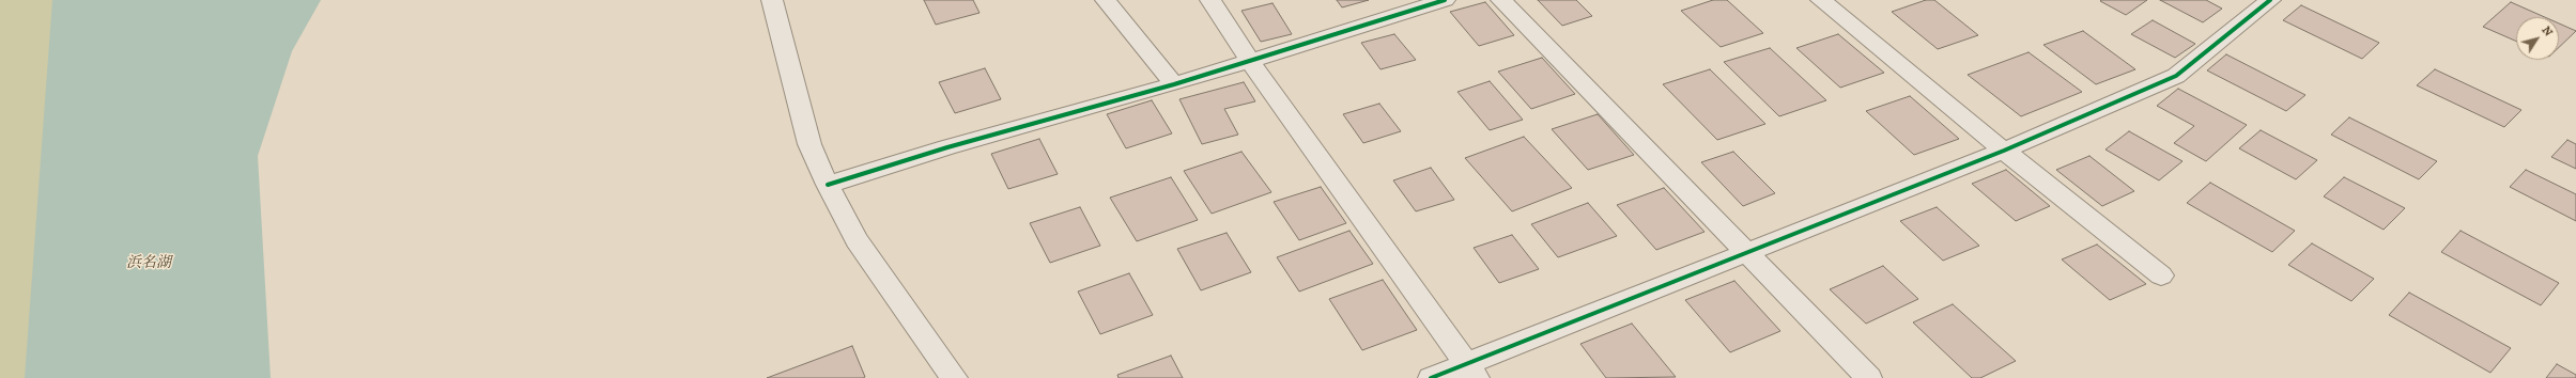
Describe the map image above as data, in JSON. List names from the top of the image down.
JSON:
{
  "water": ["浜名湖"],
  "north": "top right"
}
